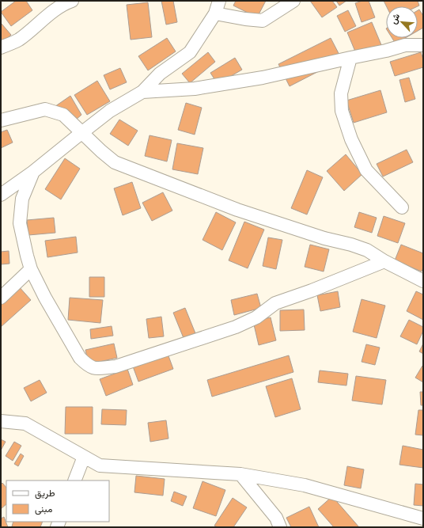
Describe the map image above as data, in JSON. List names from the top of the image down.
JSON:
{
  "legend": ["طريق", "مبنى"],
  "north": "top left"
}
